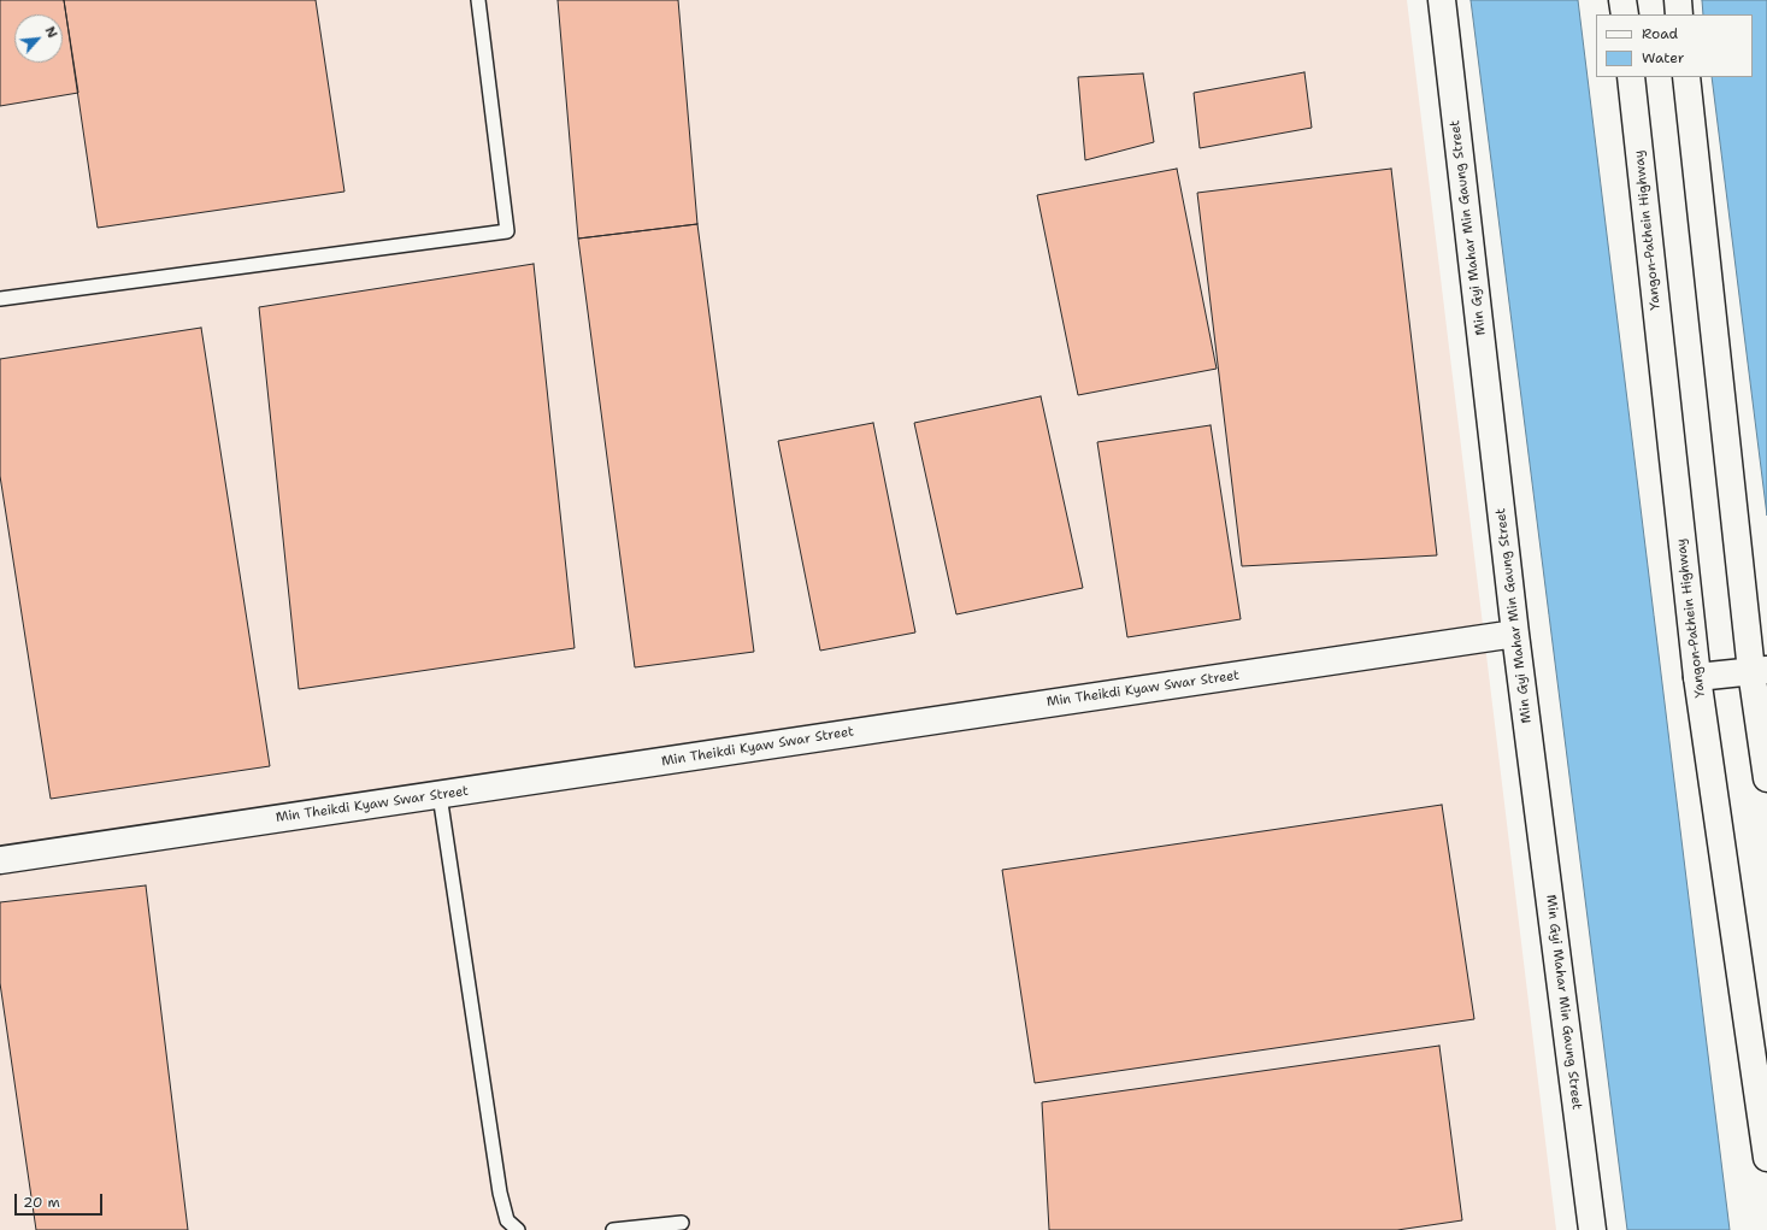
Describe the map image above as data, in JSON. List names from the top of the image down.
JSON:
{
  "streets": {
    "street": ["Min Gyi Mahar Min Gaung Street", "Yangon-Pathein Highway", "Min Theikdi Kyaw Swar Street"]
  },
  "crossings": [
    ["Min Gyi Mahar Min Gaung Street", "Min Theikdi Kyaw Swar Street"]
  ],
  "legend": ["Road", "Water"],
  "scale_bar": "20 m",
  "north": "top right"
}
